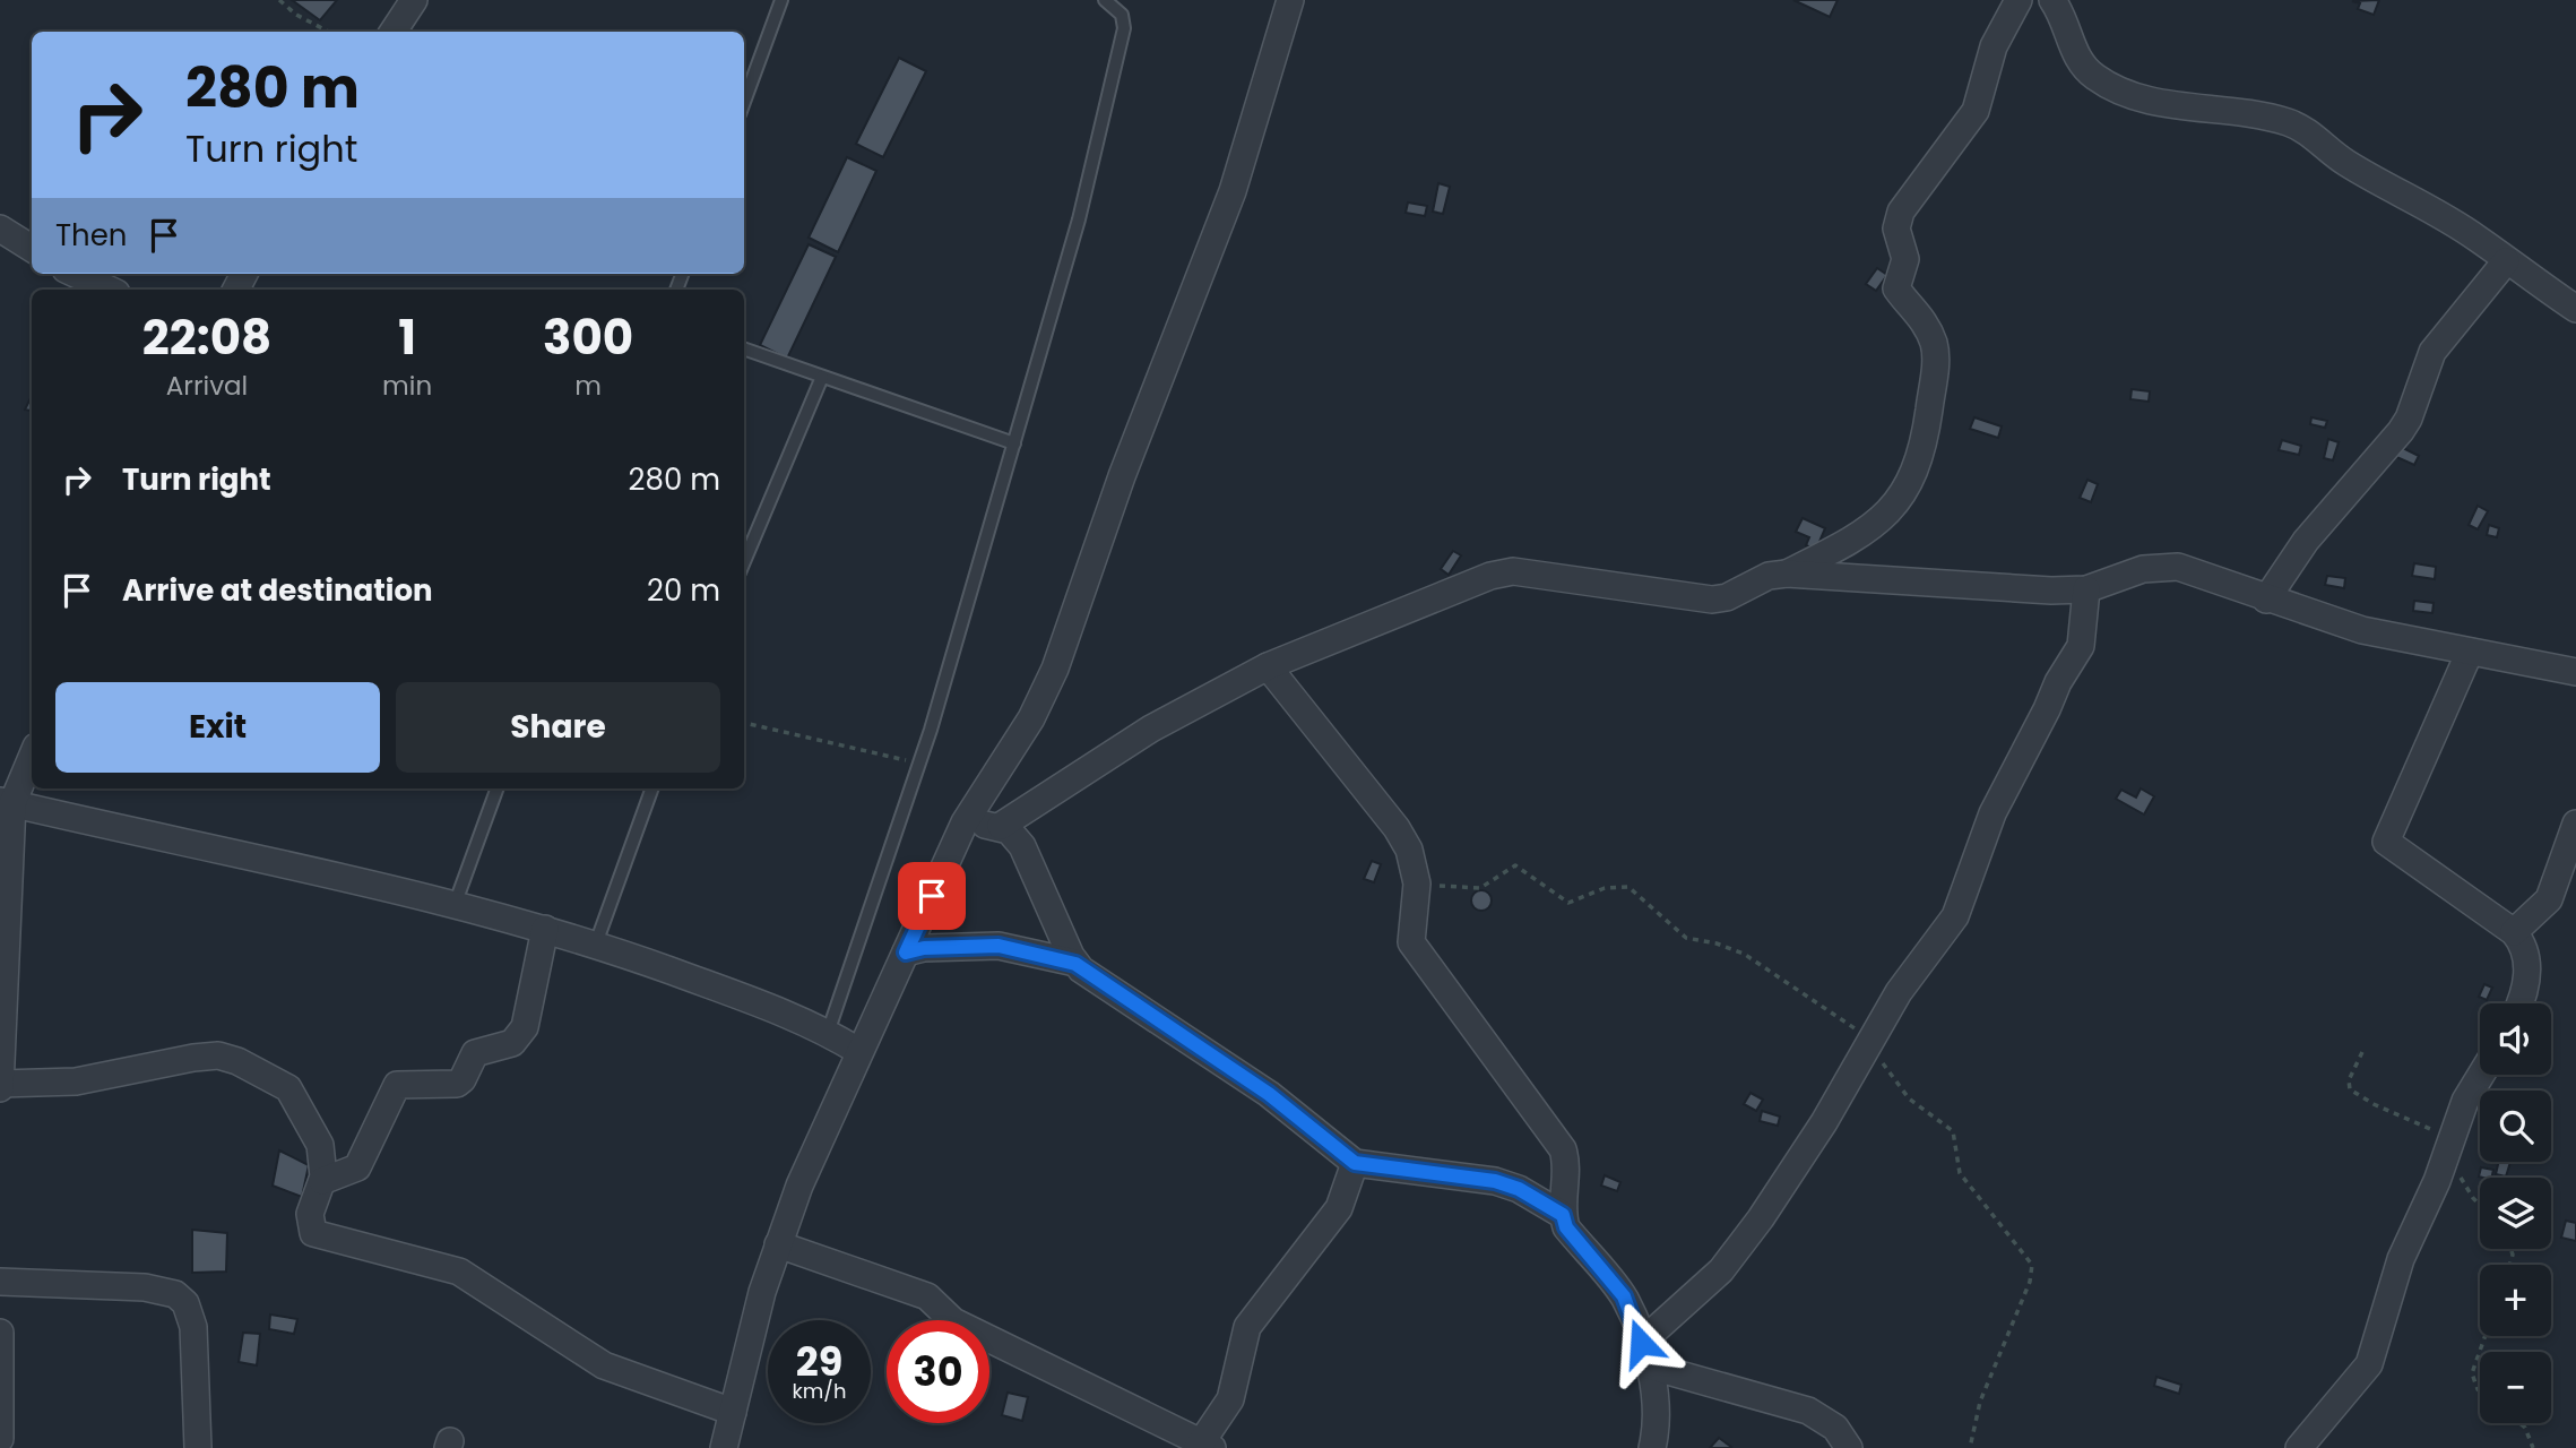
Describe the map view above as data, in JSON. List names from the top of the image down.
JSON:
{
  "page": {
    "turn": ["280 m", "Turn right"],
    "then": "Then",
    "eta": [
      "22:08",
      "Arrival",
      "1",
      "min",
      "300",
      "m"
    ],
    "list": [
      {
        "name": "Turn right",
        "value": "280 m"
      },
      {
        "name": "Arrive at destination",
        "value": "20 m"
      }
    ],
    "buttons": ["Exit", "Share"],
    "map_buttons": ["+", "−"],
    "speed": "29 km/h",
    "limit": "30"
  }
}
